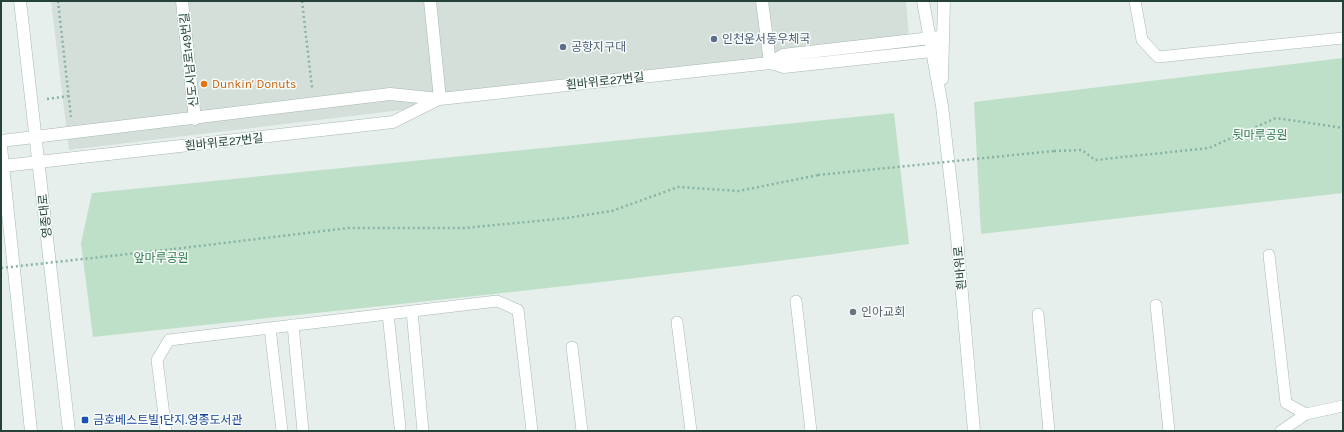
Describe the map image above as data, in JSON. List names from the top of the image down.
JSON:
{
  "streets": {
    "street": [
      "신도시남로149번길",
      "흰바위로27번길",
      "영종대로",
      "흰바위로"
    ]
  },
  "crossings": [
    ["신도시남로149번길", "흰바위로27번길"],
    ["흰바위로27번길", "영종대로"],
    ["흰바위로27번길", "흰바위로"]
  ],
  "parks": ["뒷마루공원", "앞마루공원"],
  "places": {
    "other": [
      "인천운서동우체국",
      "공항지구대",
      "Dunkin' Donuts",
      "인아교회"
    ],
    "transit": ["금호베스트빌1단지.영종도서관"]
  }
}
